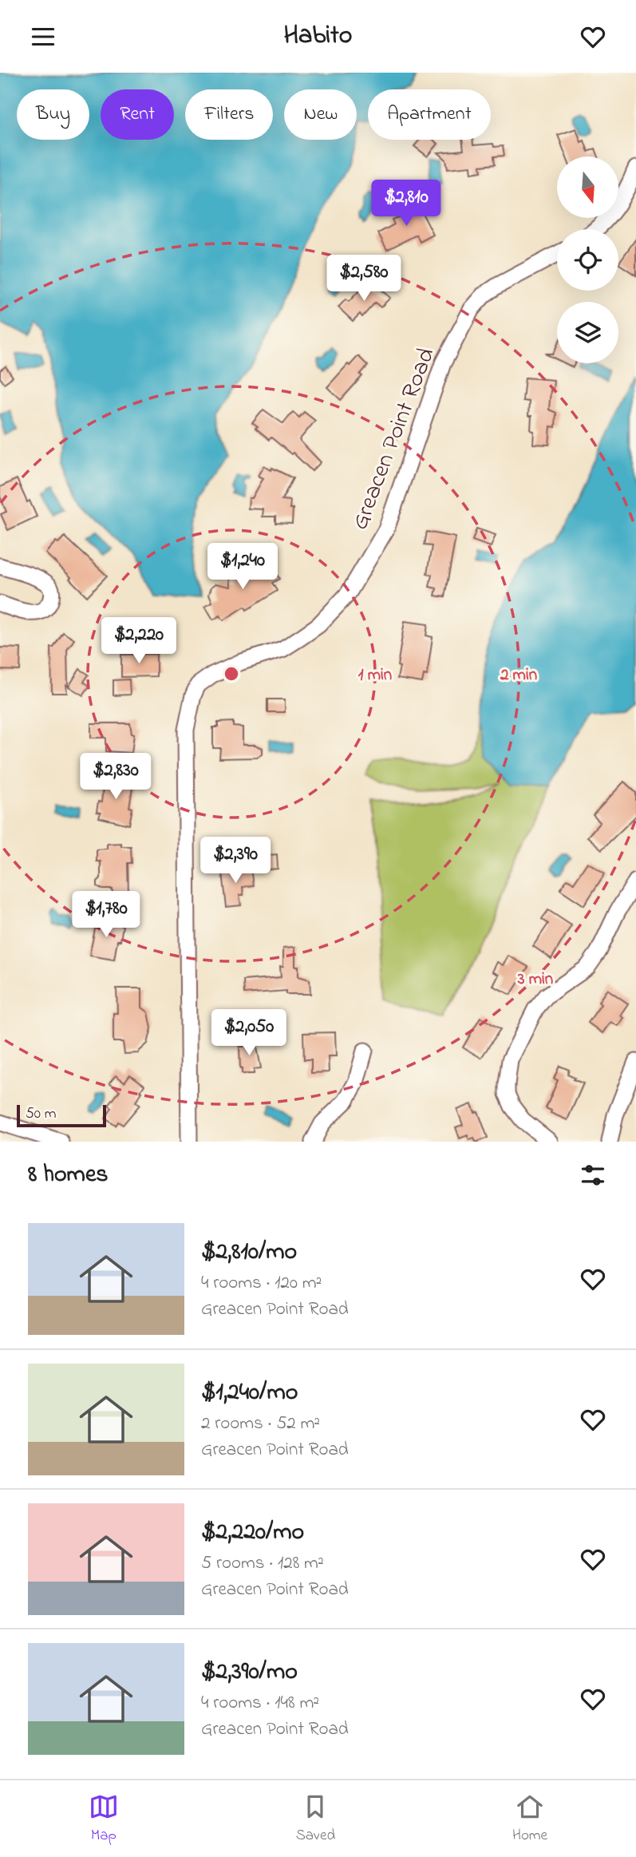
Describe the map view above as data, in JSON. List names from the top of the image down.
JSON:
{
  "streets": {
    "street": ["Greacen Point Road"]
  },
  "scale_bar": "50 m",
  "north": "bottom",
  "page": {
    "header": "Habito",
    "chip": [
      "Buy",
      "Rent",
      "Filters",
      "New",
      "Apartment"
    ],
    "price": [
      "$2,810",
      "$2,580",
      "$1,240",
      "$2,220",
      "$2,830",
      "$2,390",
      "$1,780",
      "$2,050"
    ],
    "scale": "50 m",
    "heading": "8 homes",
    "list": [
      {
        "name": "$2,810/mo",
        "note": "4 rooms · 120 m² · Greacen Point Road"
      },
      {
        "name": "$1,240/mo",
        "note": "2 rooms · 52 m² · Greacen Point Road"
      },
      {
        "name": "$2,220/mo",
        "note": "5 rooms · 128 m² · Greacen Point Road"
      },
      {
        "name": "$2,390/mo",
        "note": "4 rooms · 148 m² · Greacen Point Road"
      }
    ],
    "tabs": ["Map", "Saved", "Home"]
  },
  "rings": ["1 min", "2 min", "3 min"]
}
